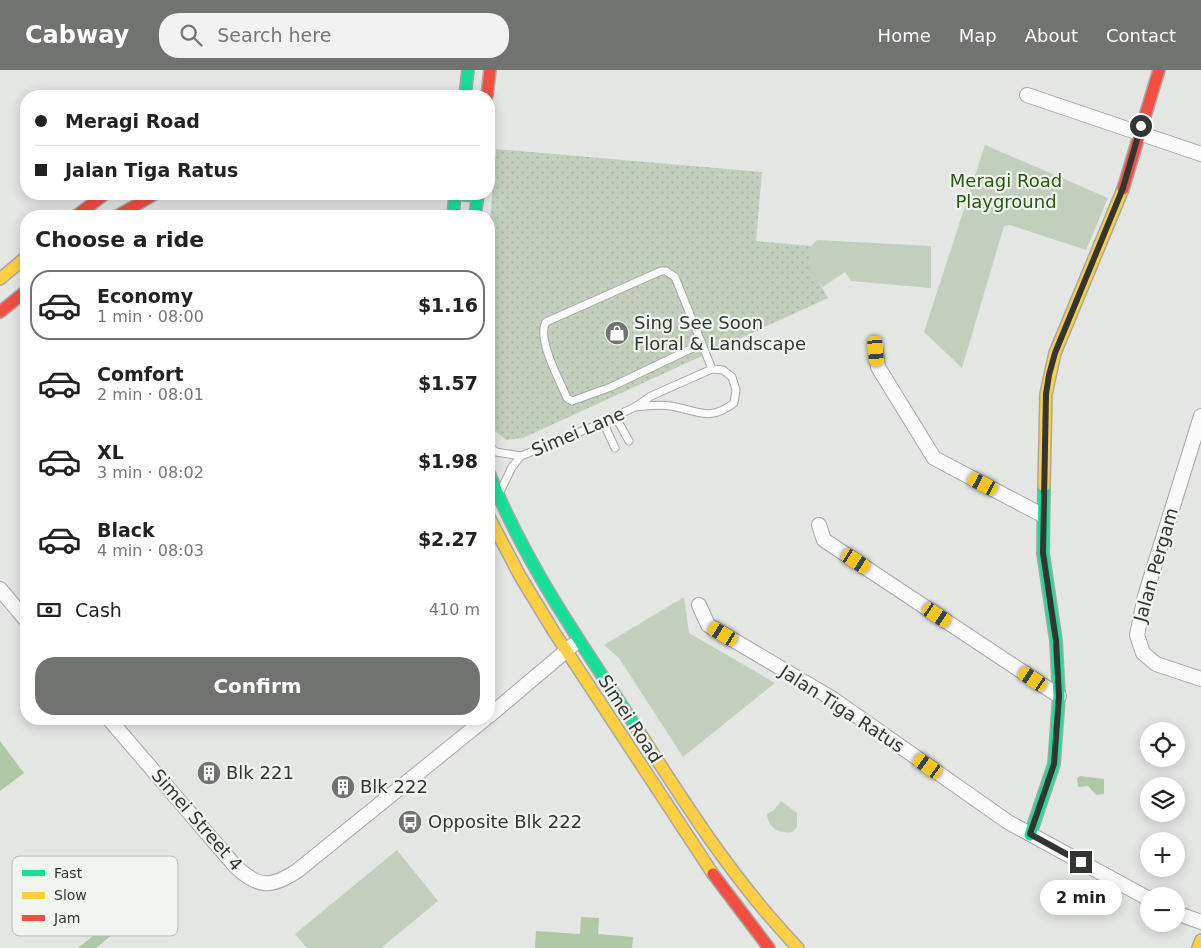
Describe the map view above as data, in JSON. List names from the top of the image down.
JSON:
{
  "streets": {
    "main road": ["Simei Road"],
    "street": ["Jalan Pergam", "Jalan Tiga Ratus", "Simei Street 4"],
    "lane": ["Simei Lane"]
  },
  "crossings": [
    ["Simei Lane", "Simei Road"]
  ],
  "parks": ["Meragi Road Playground"],
  "places": {
    "shop": ["Sing See Soon Floral & Landscape"],
    "building": ["Blk 221", "Blk 222"],
    "bus stop": ["Opposite Blk 222"]
  },
  "legend": ["Fast", "Slow", "Jam"],
  "page": {
    "header": "Cabway",
    "search": "Search here",
    "nav": [
      "Home",
      "Map",
      "About",
      "Contact"
    ],
    "banner": ["Meragi Road", "Jalan Tiga Ratus"],
    "heading": "Choose a ride",
    "list": [
      {
        "name": "Economy",
        "note": "1 min · 08:00",
        "value": "$1.16"
      },
      {
        "name": "Comfort",
        "note": "2 min · 08:01",
        "value": "$1.57"
      },
      {
        "name": "XL",
        "note": "3 min · 08:02",
        "value": "$1.98"
      },
      {
        "name": "Black",
        "note": "4 min · 08:03",
        "value": "$2.27"
      }
    ],
    "pay": ["Cash", "410 m"],
    "buttons": "Confirm",
    "map_buttons": ["+", "−"],
    "bubble": "2 min"
  }
}
